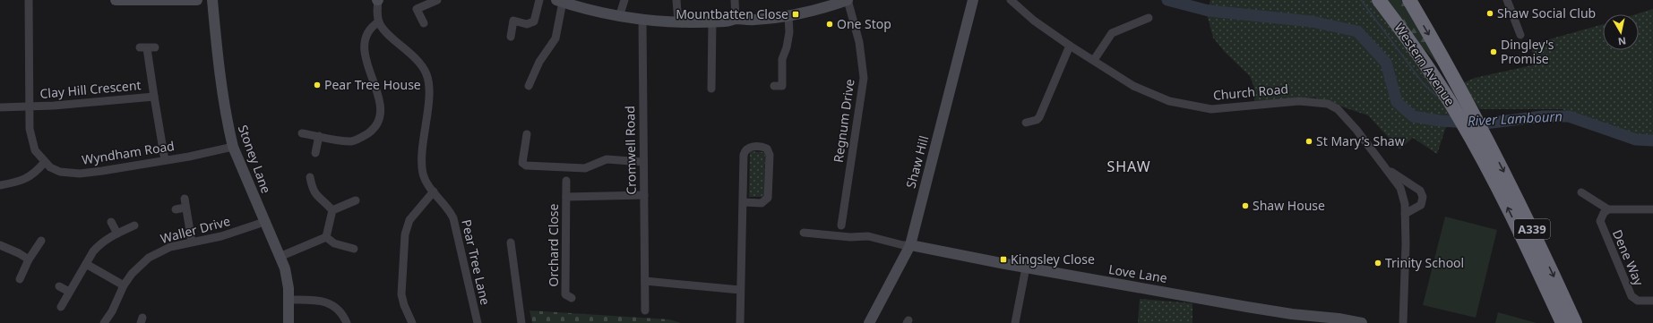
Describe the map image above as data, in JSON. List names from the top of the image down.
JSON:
{
  "streets": {
    "highway": ["Western Avenue", "A339"],
    "street": [
      "Clay Hill Crescent",
      "Church Road",
      "Regnum Drive",
      "Cromwell Road",
      "Wyndham Road",
      "Stoney Lane",
      "Shaw Hill",
      "Waller Drive",
      "Orchard Close",
      "Dene Way",
      "Pear Tree Lane",
      "Love Lane"
    ]
  },
  "crossings": [
    ["Clay Hill Crescent", "Wyndham Road"],
    ["Cromwell Road", "Orchard Close"],
    ["Wyndham Road", "Stoney Lane"],
    ["Stoney Lane", "Waller Drive"],
    ["Shaw Hill", "Love Lane"]
  ],
  "districts": ["SHAW"],
  "water": ["River Lambourn"],
  "places": {
    "other": [
      "Shaw Social Club",
      "One Stop",
      "Dingley's Promise",
      "Pear Tree House",
      "St Mary's Shaw",
      "Shaw House",
      "Trinity School"
    ],
    "transit": ["Mountbatten Close", "Kingsley Close"]
  },
  "north": "bottom"
}
